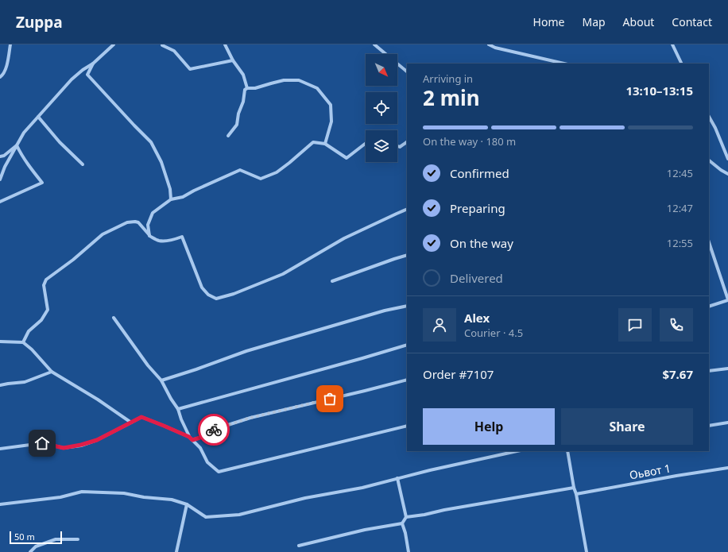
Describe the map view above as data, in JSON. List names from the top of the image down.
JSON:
{
  "streets": {
    "street": ["Оьвот 1"]
  },
  "scale_bar": "50 m",
  "north": "bottom right",
  "page": {
    "header": "Zuppa",
    "nav": [
      "Home",
      "Map",
      "About",
      "Contact"
    ],
    "heading": ["2 min", "Arriving in", "13:10–13:15"],
    "panel": [
      "Alex",
      "Courier · 4.5",
      "Order #7107",
      "$7.67"
    ],
    "bar": "On the way · 180 m",
    "list": [
      ["Confirmed", "12:45"],
      ["Preparing", "12:47"],
      ["On the way", "12:55"],
      "Delivered"
    ],
    "buttons": ["Help", "Share"],
    "scale": "50 m"
  }
}
